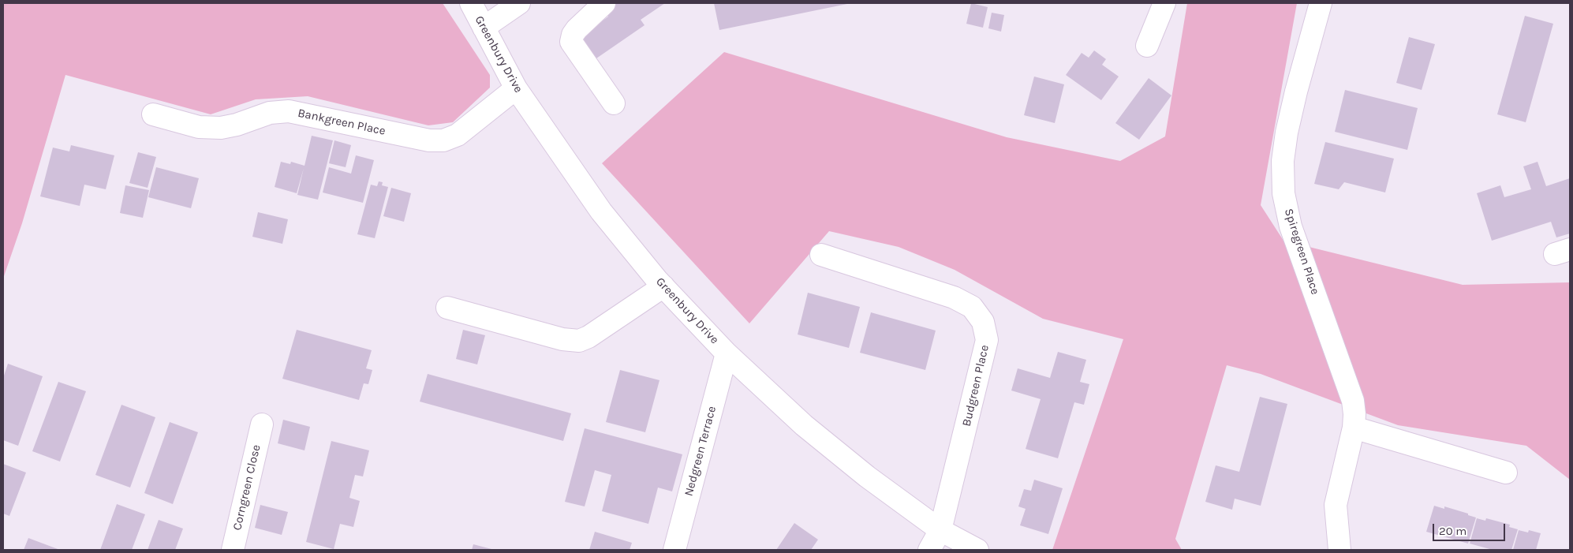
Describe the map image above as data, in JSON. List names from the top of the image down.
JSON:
{
  "streets": {
    "street": [
      "Greenbury Drive",
      "Bankgreen Place",
      "Spiregreen Place",
      "Budgreen Place",
      "Nedgreen Terrace",
      "Corngreen Close"
    ]
  },
  "crossings": [
    ["Greenbury Drive", "Bankgreen Place"],
    ["Greenbury Drive", "Budgreen Place"],
    ["Greenbury Drive", "Nedgreen Terrace"]
  ],
  "scale_bar": "20 m"
}
